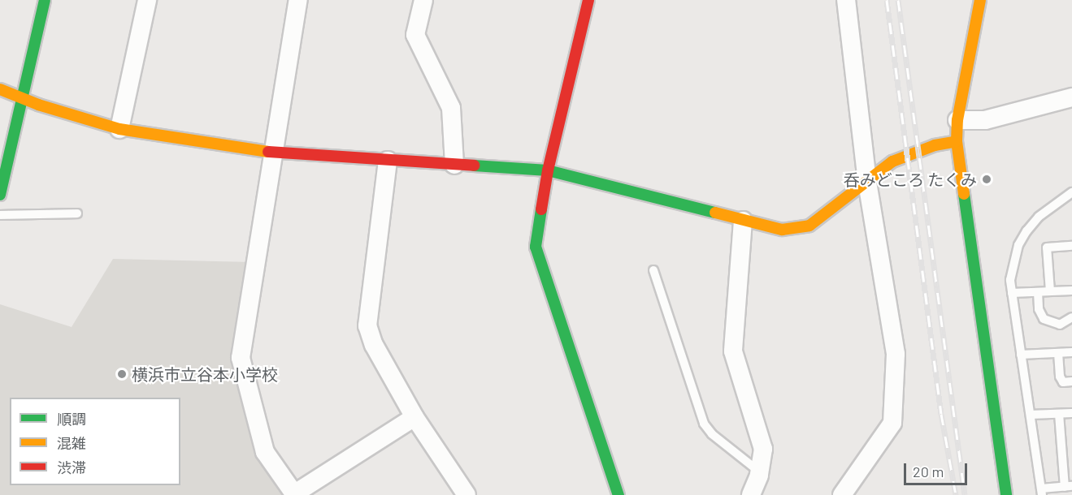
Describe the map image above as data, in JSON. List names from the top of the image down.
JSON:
{
  "places": ["呑みどころ たくみ", "横浜市立谷本小学校"],
  "legend": ["順調", "混雑", "渋滞"],
  "scale_bar": "20 m"
}
